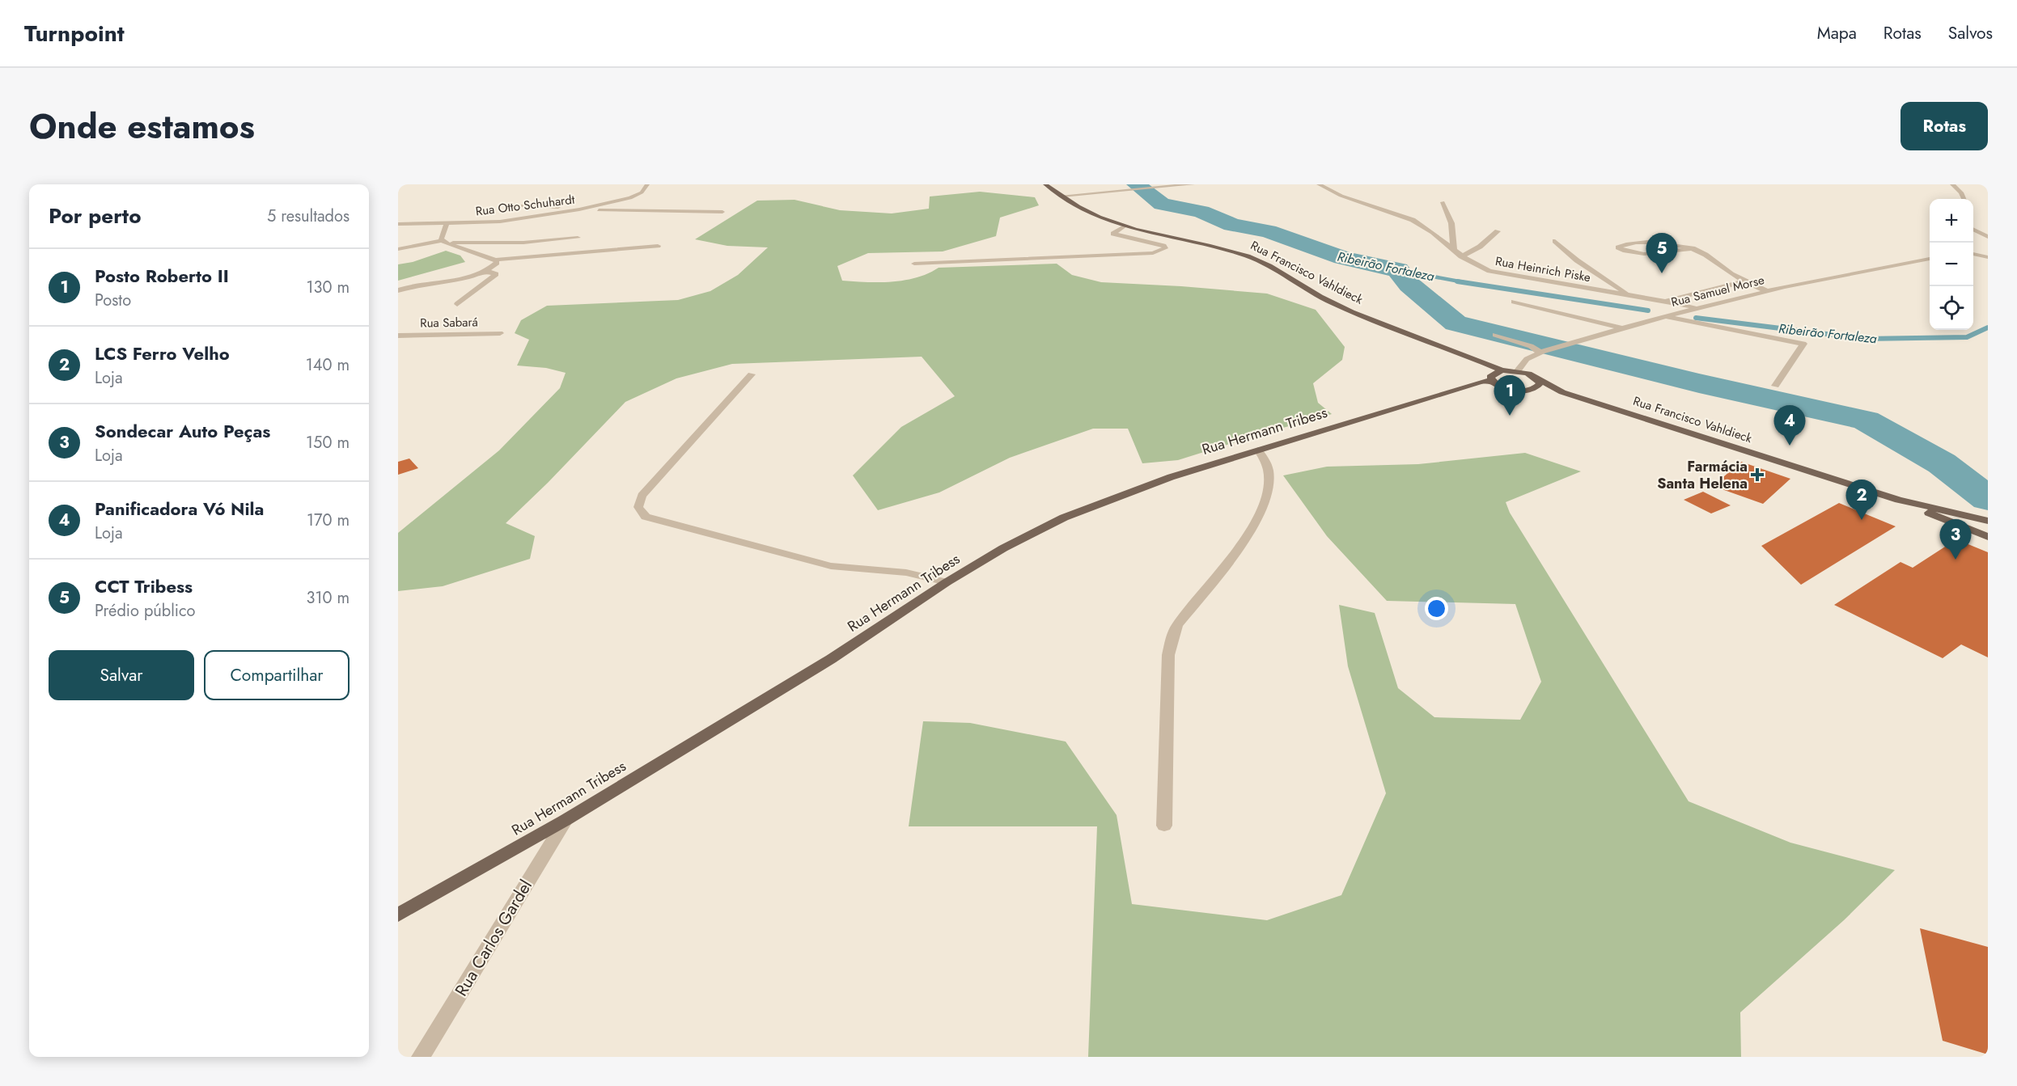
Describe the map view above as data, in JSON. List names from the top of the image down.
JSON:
{
  "streets": {
    "main road": ["Rua Francisco Vahldieck", "Rua Hermann Tribess"],
    "street": [
      "Rua Otto Schuhardt",
      "Rua Heinrich Piske",
      "Rua Samuel Morse",
      "Rua Sabará",
      "Rua Carlos Gardel"
    ]
  },
  "crossings": [
    ["Rua Heinrich Piske", "Rua Samuel Morse"],
    ["Rua Francisco Vahldieck", "Rua Samuel Morse"],
    ["Rua Francisco Vahldieck", "Rua Hermann Tribess"],
    ["Rua Hermann Tribess", "Rua Carlos Gardel"]
  ],
  "water": ["Ribeirão Fortaleza"],
  "places": {
    "health": ["Farmácia Santa Helena"]
  },
  "page": {
    "header": "Turnpoint",
    "nav": ["Mapa", "Rotas", "Salvos"],
    "title": "Onde estamos",
    "buttons": [
      "Rotas",
      ["Salvar", "Compartilhar"]
    ],
    "heading": ["Por perto", "5 resultados"],
    "map_buttons": ["+", "−"],
    "pins": [
      "5",
      "1",
      "4",
      "2",
      "3"
    ],
    "list": [
      {
        "mark": "1",
        "name": "Posto Roberto II",
        "note": "Posto",
        "value": "130 m"
      },
      {
        "mark": "2",
        "name": "LCS Ferro Velho",
        "note": "Loja",
        "value": "140 m"
      },
      {
        "mark": "3",
        "name": "Sondecar Auto Peças",
        "note": "Loja",
        "value": "150 m"
      },
      {
        "mark": "4",
        "name": "Panificadora Vó Nila",
        "note": "Loja",
        "value": "170 m"
      },
      {
        "mark": "5",
        "name": "CCT Tribess",
        "note": "Prédio público",
        "value": "310 m"
      }
    ]
  }
}
